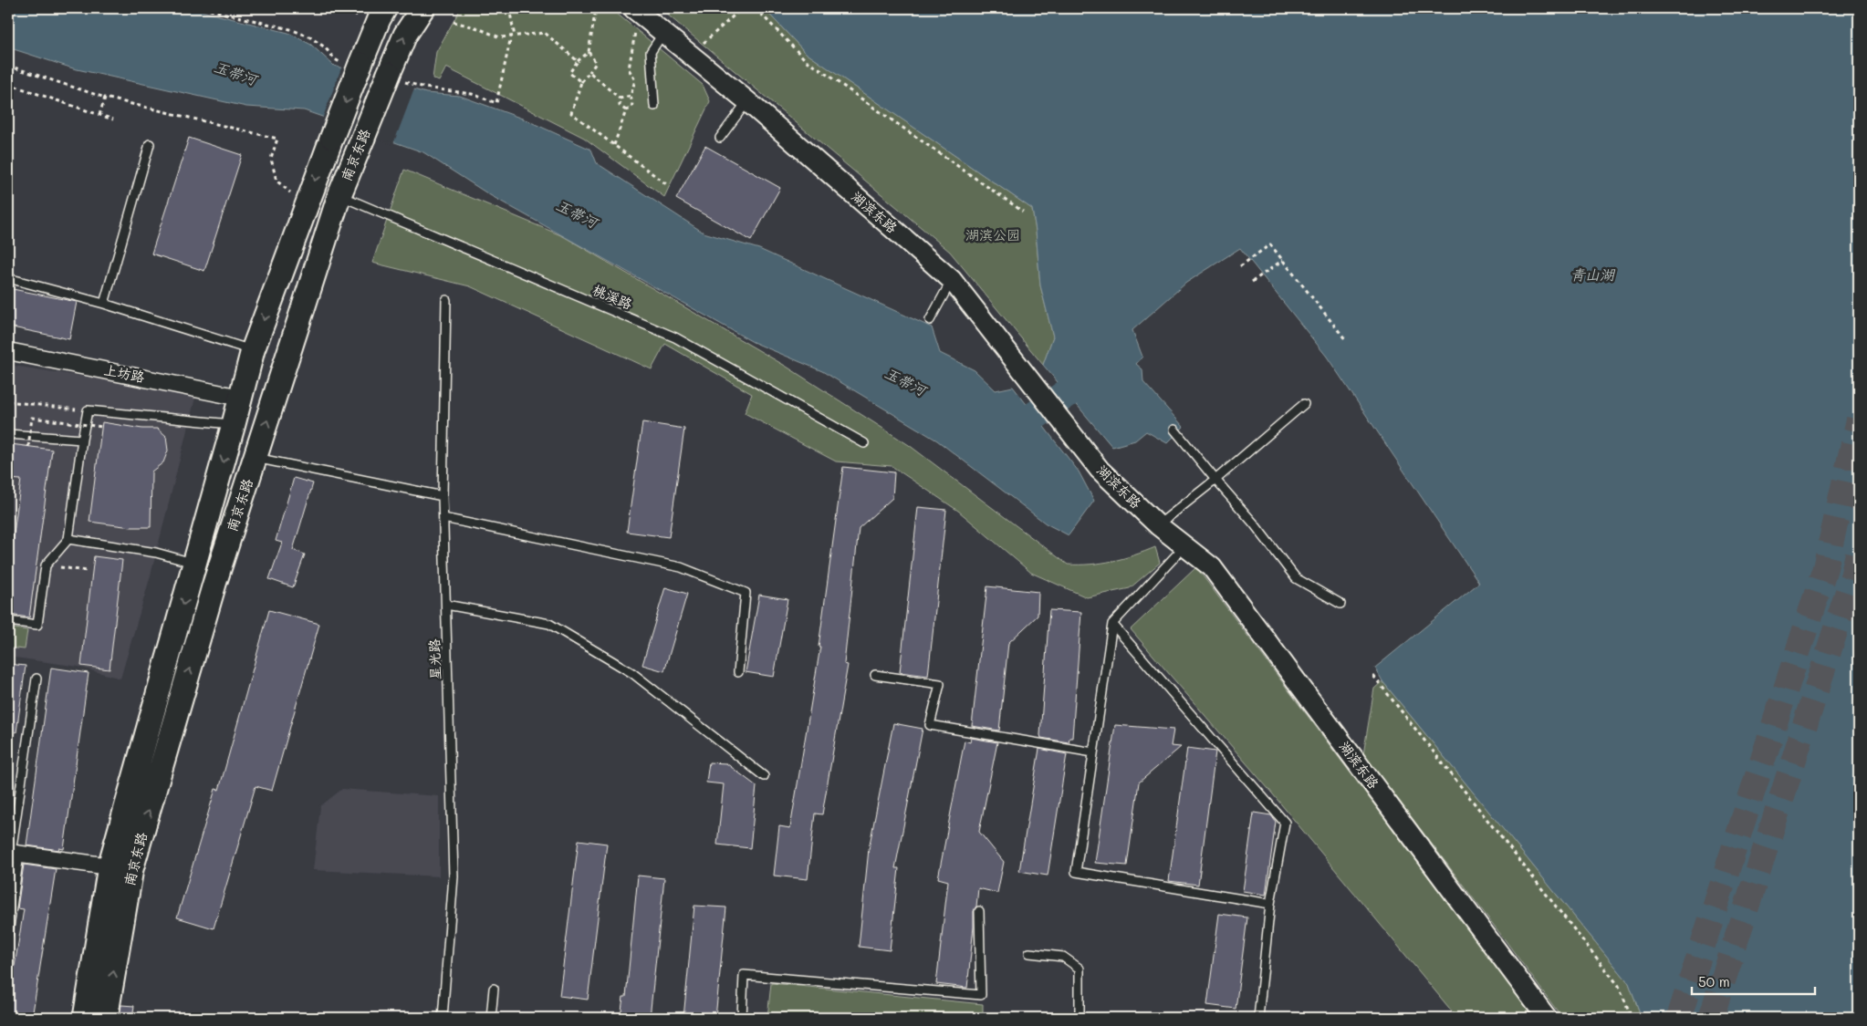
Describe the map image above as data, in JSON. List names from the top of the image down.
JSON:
{
  "streets": {
    "main road": ["南京东路"],
    "street": ["湖滨东路", "上坊路"],
    "lane": ["桃溪路", "星光路"]
  },
  "crossings": [
    ["南京东路", "桃溪路"],
    ["南京东路", "上坊路"]
  ],
  "water": ["玉带河", "青山湖"],
  "parks": ["湖滨公园"],
  "scale_bar": "50 m"
}
